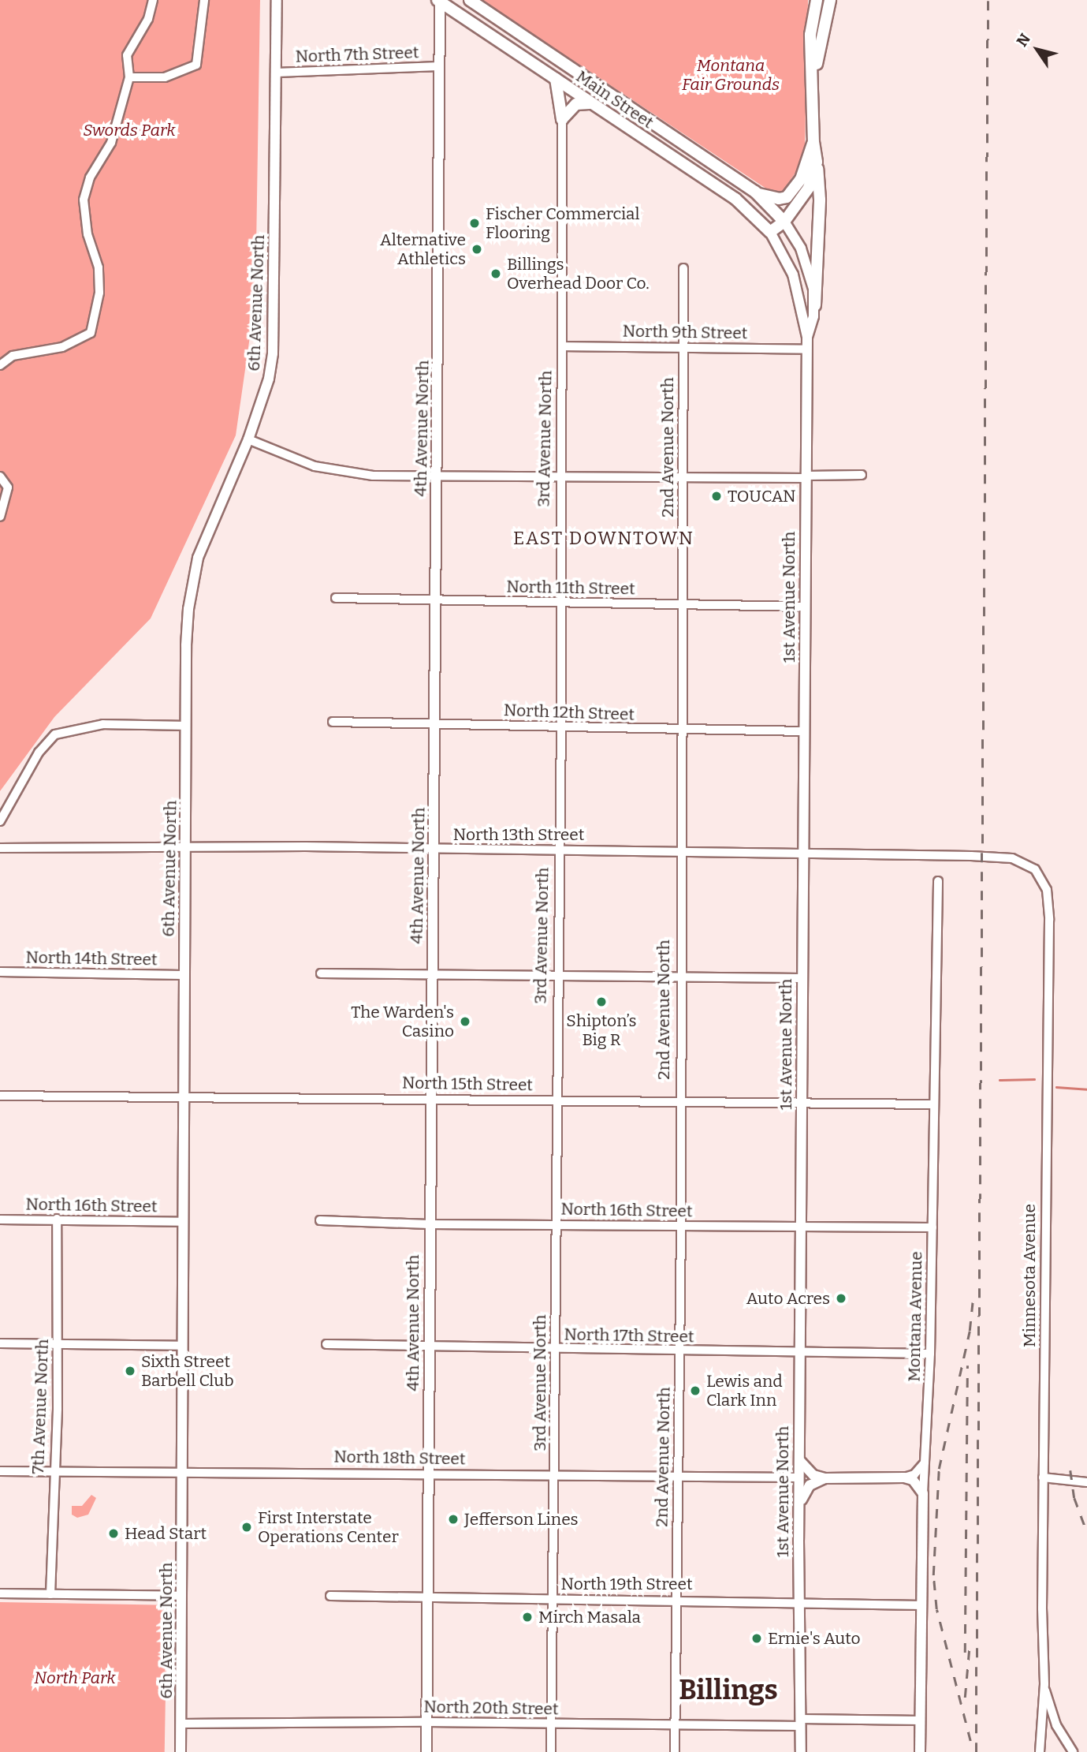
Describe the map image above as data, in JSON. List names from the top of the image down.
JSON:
{
  "streets": {
    "highway": ["Main Street", "1st Avenue North"],
    "main road": ["6th Avenue North", "4th Avenue North", "Montana Avenue"],
    "street": [
      "North 7th Street",
      "North 9th Street",
      "3rd Avenue North",
      "2nd Avenue North",
      "North 11th Street",
      "North 12th Street",
      "North 13th Street",
      "North 14th Street",
      "North 15th Street",
      "North 16th Street",
      "Minnesota Avenue",
      "North 17th Street",
      "7th Avenue North",
      "North 18th Street",
      "North 19th Street",
      "North 20th Street"
    ]
  },
  "crossings": [
    ["North 7th Street", "6th Avenue North"],
    ["North 7th Street", "4th Avenue North"],
    ["Main Street", "4th Avenue North"],
    ["Main Street", "1st Avenue North"],
    ["6th Avenue North", "North 13th Street"],
    ["6th Avenue North", "North 14th Street"],
    ["6th Avenue North", "North 15th Street"],
    ["6th Avenue North", "North 16th Street"],
    ["6th Avenue North", "North 18th Street"],
    ["6th Avenue North", "North 20th Street"],
    ["North 9th Street", "3rd Avenue North"],
    ["North 9th Street", "2nd Avenue North"],
    ["North 9th Street", "1st Avenue North"],
    ["4th Avenue North", "North 11th Street"],
    ["4th Avenue North", "North 12th Street"],
    ["4th Avenue North", "North 13th Street"],
    ["4th Avenue North", "North 15th Street"],
    ["4th Avenue North", "North 16th Street"],
    ["4th Avenue North", "North 17th Street"],
    ["4th Avenue North", "North 18th Street"],
    ["4th Avenue North", "North 19th Street"],
    ["4th Avenue North", "North 20th Street"],
    ["3rd Avenue North", "North 11th Street"],
    ["3rd Avenue North", "North 12th Street"],
    ["3rd Avenue North", "North 13th Street"],
    ["3rd Avenue North", "North 15th Street"],
    ["3rd Avenue North", "North 16th Street"],
    ["3rd Avenue North", "North 17th Street"],
    ["3rd Avenue North", "North 18th Street"],
    ["3rd Avenue North", "North 19th Street"],
    ["3rd Avenue North", "North 20th Street"],
    ["2nd Avenue North", "North 11th Street"],
    ["2nd Avenue North", "North 12th Street"],
    ["2nd Avenue North", "North 13th Street"],
    ["2nd Avenue North", "North 15th Street"],
    ["2nd Avenue North", "North 16th Street"],
    ["2nd Avenue North", "North 17th Street"],
    ["2nd Avenue North", "North 18th Street"],
    ["2nd Avenue North", "North 19th Street"],
    ["2nd Avenue North", "North 20th Street"],
    ["North 11th Street", "1st Avenue North"],
    ["1st Avenue North", "North 12th Street"],
    ["1st Avenue North", "North 13th Street"],
    ["1st Avenue North", "North 15th Street"],
    ["1st Avenue North", "North 16th Street"],
    ["1st Avenue North", "North 17th Street"],
    ["1st Avenue North", "North 18th Street"],
    ["1st Avenue North", "North 19th Street"],
    ["1st Avenue North", "North 20th Street"],
    ["North 13th Street", "Minnesota Avenue"],
    ["North 15th Street", "Montana Avenue"],
    ["North 16th Street", "Montana Avenue"],
    ["North 16th Street", "7th Avenue North"],
    ["Montana Avenue", "North 17th Street"],
    ["Montana Avenue", "North 19th Street"],
    ["Montana Avenue", "North 20th Street"],
    ["7th Avenue North", "North 18th Street"]
  ],
  "districts": ["EAST DOWNTOWN", "Billings"],
  "parks": ["Montana Fair Grounds", "Swords Park", "North Park"],
  "places": [
    "Fischer Commercial Flooring",
    "Alternative Athletics",
    "Billings Overhead Door Co.",
    "TOUCAN",
    "Shipton’s Big R",
    "The Warden's Casino",
    "Auto Acres",
    "Sixth Street Barbell Club",
    "Lewis and Clark Inn",
    "Jefferson Lines",
    "First Interstate Operations Center",
    "Head Start",
    "Mirch Masala",
    "Ernie's Auto"
  ],
  "north": "top left"
}
